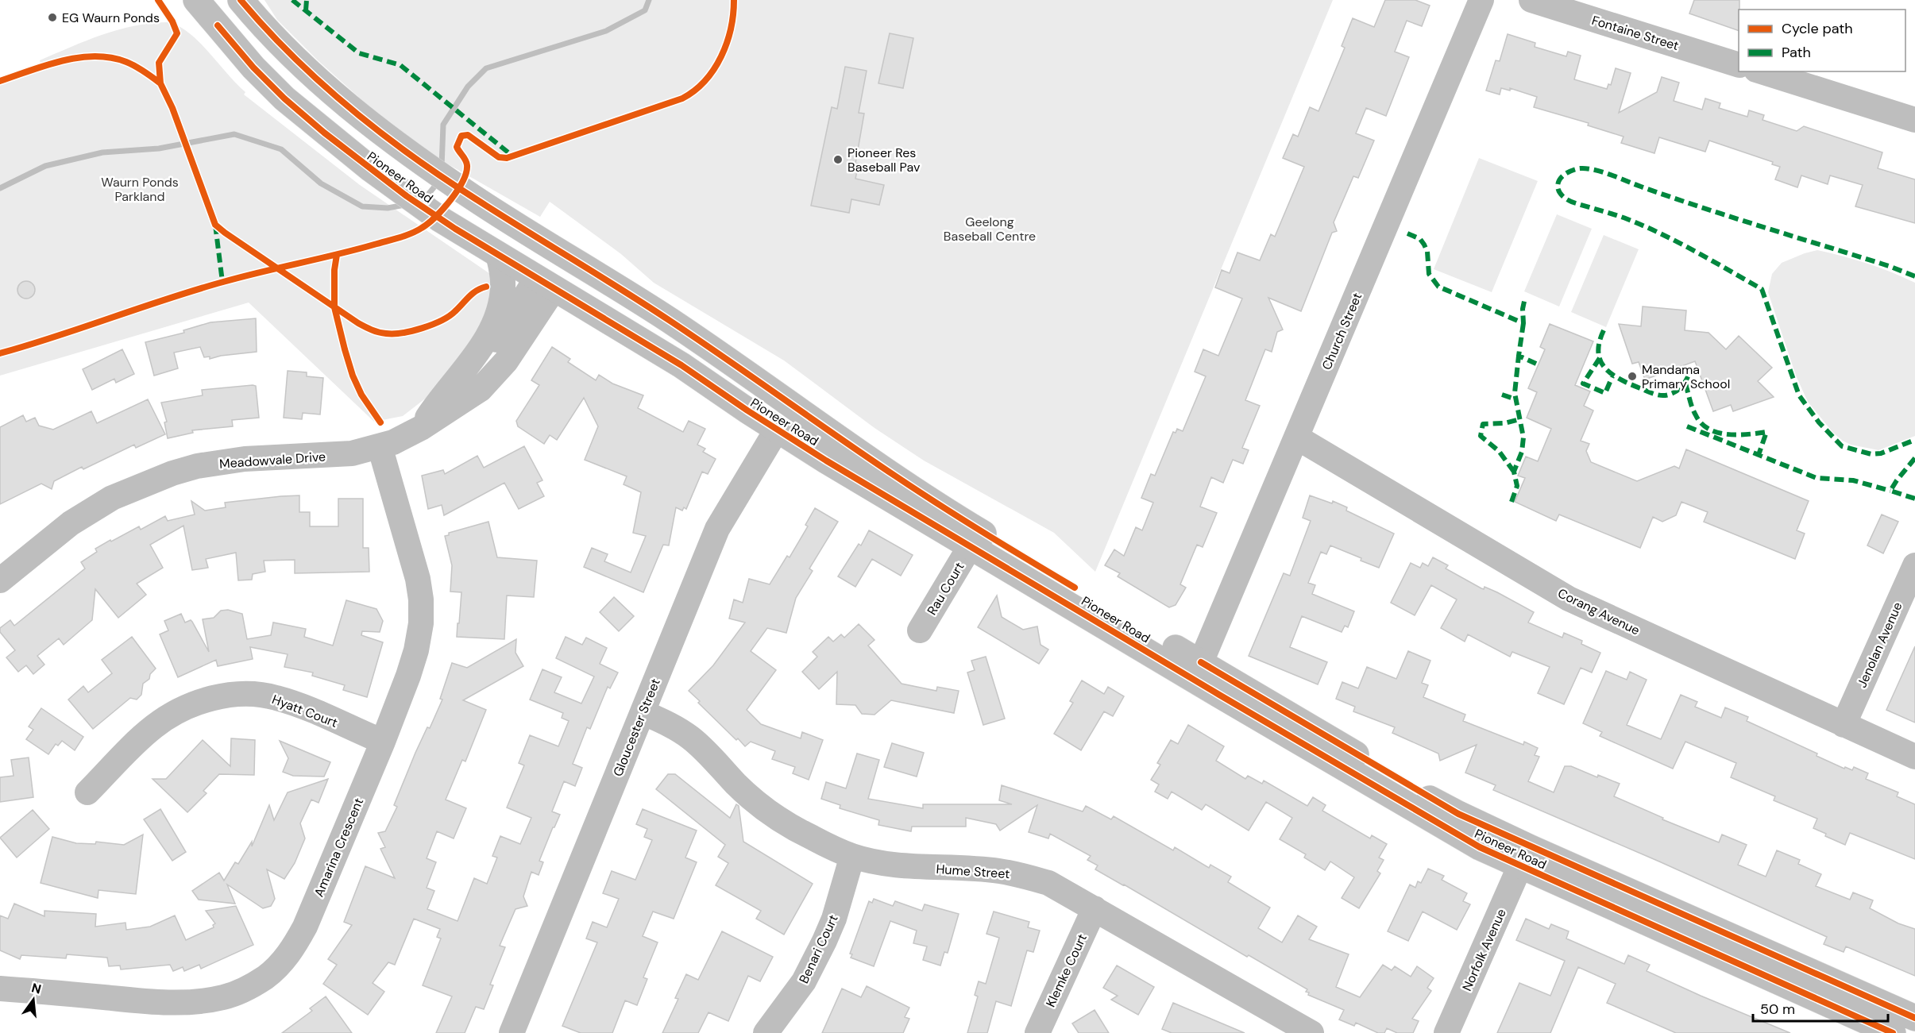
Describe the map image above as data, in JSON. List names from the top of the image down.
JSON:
{
  "streets": {
    "main road": ["Pioneer Road"],
    "street": [
      "Fontaine Street",
      "Church Street",
      "Meadowvale Drive",
      "Rau Court",
      "Corang Avenue",
      "Jenolan Avenue",
      "Hyatt Court",
      "Gloucester Street",
      "Amarina Crescent",
      "Hume Street",
      "Benari Court",
      "Norfolk Avenue",
      "Klemke Court"
    ]
  },
  "crossings": [
    ["Pioneer Road", "Church Street"],
    ["Pioneer Road", "Meadowvale Drive"],
    ["Pioneer Road", "Rau Court"],
    ["Pioneer Road", "Gloucester Street"],
    ["Pioneer Road", "Norfolk Avenue"],
    ["Church Street", "Corang Avenue"],
    ["Meadowvale Drive", "Amarina Crescent"],
    ["Corang Avenue", "Jenolan Avenue"],
    ["Hyatt Court", "Amarina Crescent"],
    ["Gloucester Street", "Hume Street"],
    ["Hume Street", "Benari Court"],
    ["Hume Street", "Klemke Court"]
  ],
  "parks": ["Waurn Ponds Parkland", "Geelong Baseball Centre"],
  "places": ["EG Waurn Ponds", "Pioneer Res Baseball Pav", "Mandama Primary School"],
  "legend": ["Cycle path", "Path"],
  "scale_bar": "50 m",
  "north": "top"
}
